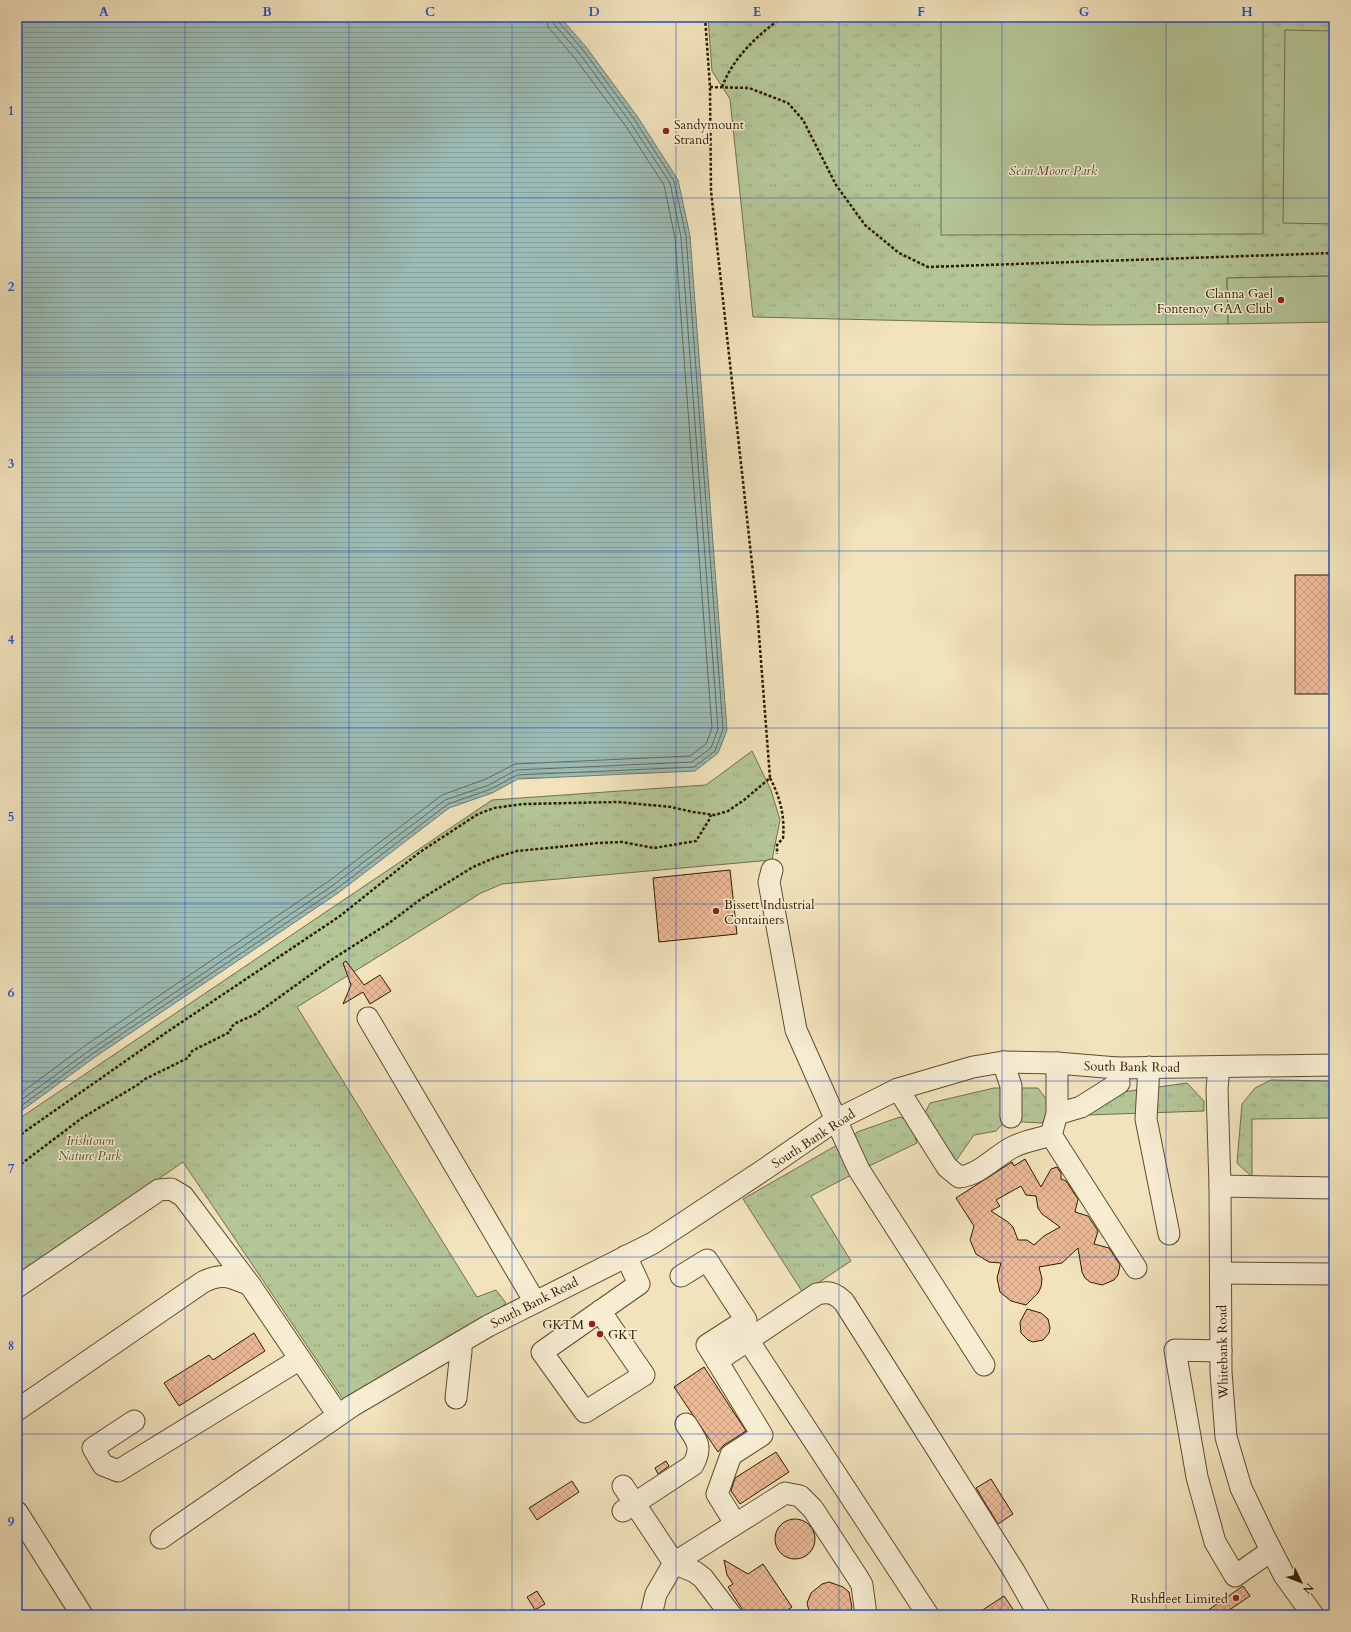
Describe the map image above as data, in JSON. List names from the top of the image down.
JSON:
{
  "streets": {
    "street": ["South Bank Road", "Whitebank Road"]
  },
  "crossings": [
    ["South Bank Road", "Whitebank Road"]
  ],
  "parks": ["Seán Moore Park", "Irishtown Nature Park"],
  "places": [
    "Sandymount Strand",
    "Clanna Gael Fontenoy GAA Club",
    "Bissett Industrial Containers",
    "GKTM",
    "GKT",
    "Rushfleet Limited"
  ],
  "north": "bottom right",
  "grid": {
    "columns": [
      "A",
      "B",
      "C",
      "D",
      "E",
      "F",
      "G",
      "H"
    ],
    "rows": [
      "1",
      "2",
      "3",
      "4",
      "5",
      "6",
      "7",
      "8",
      "9"
    ]
  }
}
